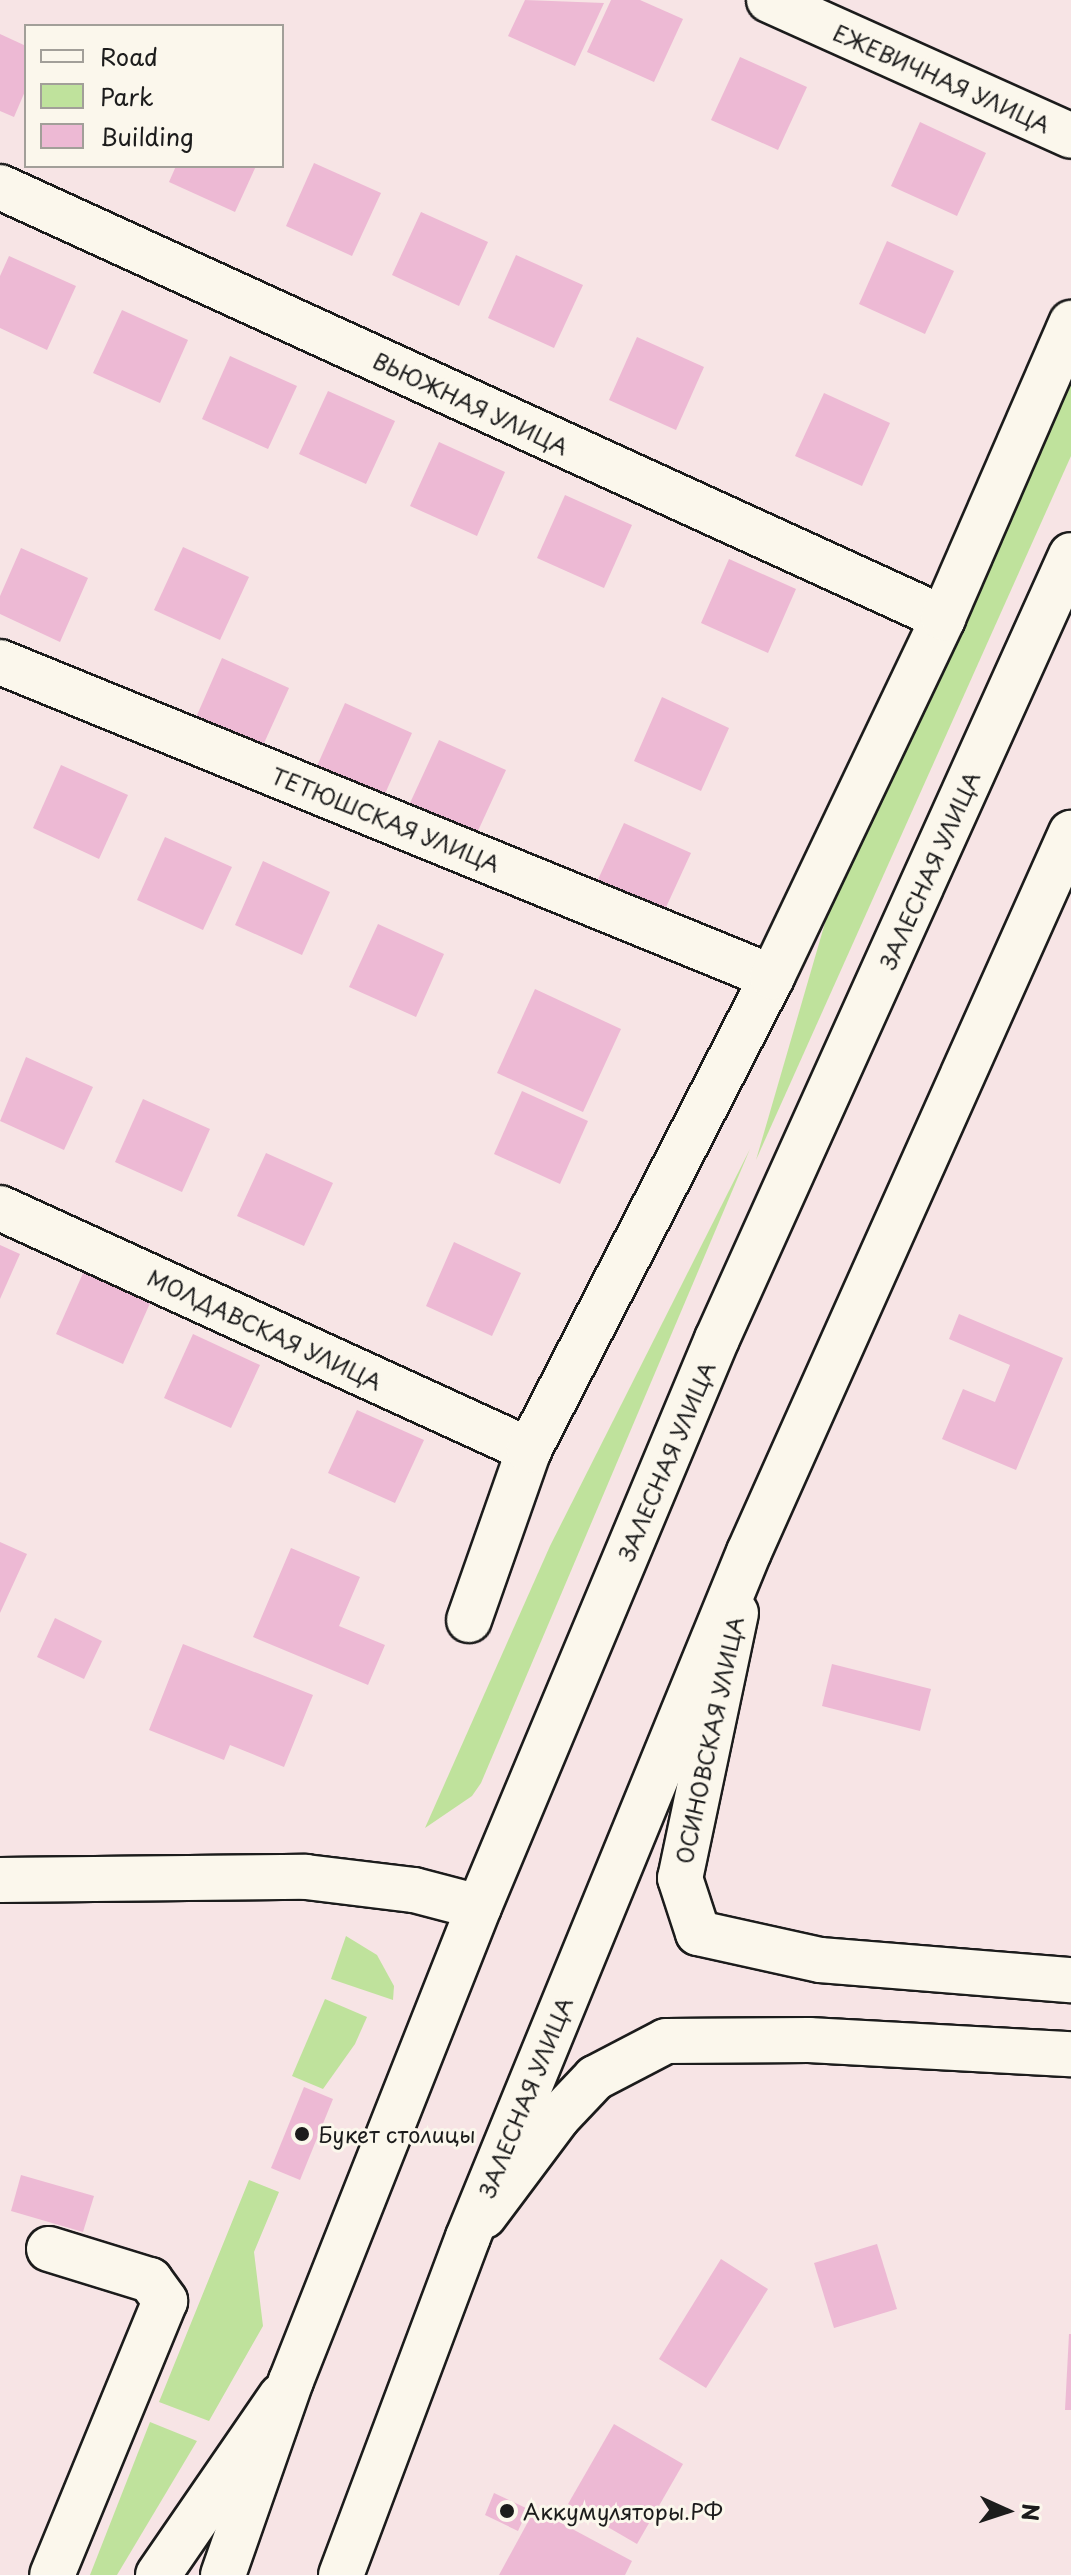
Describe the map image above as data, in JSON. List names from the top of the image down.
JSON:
{
  "streets": {
    "street": [
      "ЕЖЕВИЧНАЯ УЛИЦА",
      "ВЬЮЖНАЯ УЛИЦА",
      "ТЕТЮШСКАЯ УЛИЦА",
      "ЗАЛЕСНАЯ УЛИЦА",
      "МОЛДАВСКАЯ УЛИЦА",
      "ОСИНОВСКАЯ УЛИЦА"
    ]
  },
  "crossings": [
    ["ЗАЛЕСНАЯ УЛИЦА", "ОСИНОВСКАЯ УЛИЦА"]
  ],
  "places": ["Букет столицы", "Аккумуляторы.РФ"],
  "legend": ["Road", "Park", "Building"],
  "north": "right"
}
